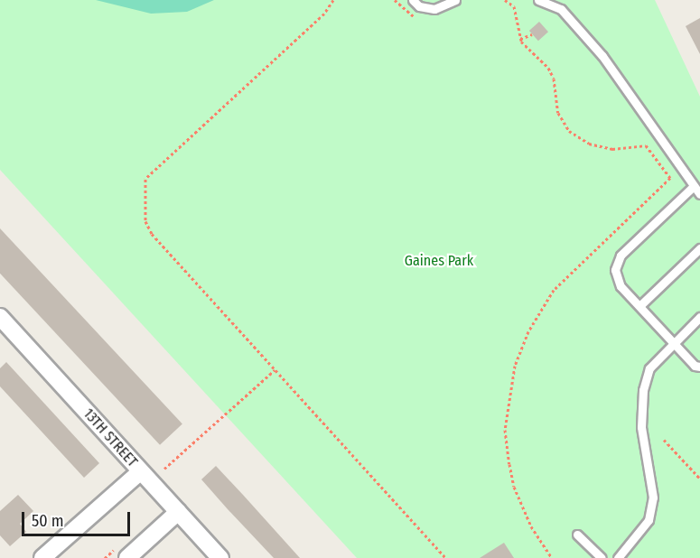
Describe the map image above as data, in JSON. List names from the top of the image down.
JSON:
{
  "streets": {
    "street": ["13TH STREET"]
  },
  "parks": ["Gaines Park"],
  "scale_bar": "50 m"
}
